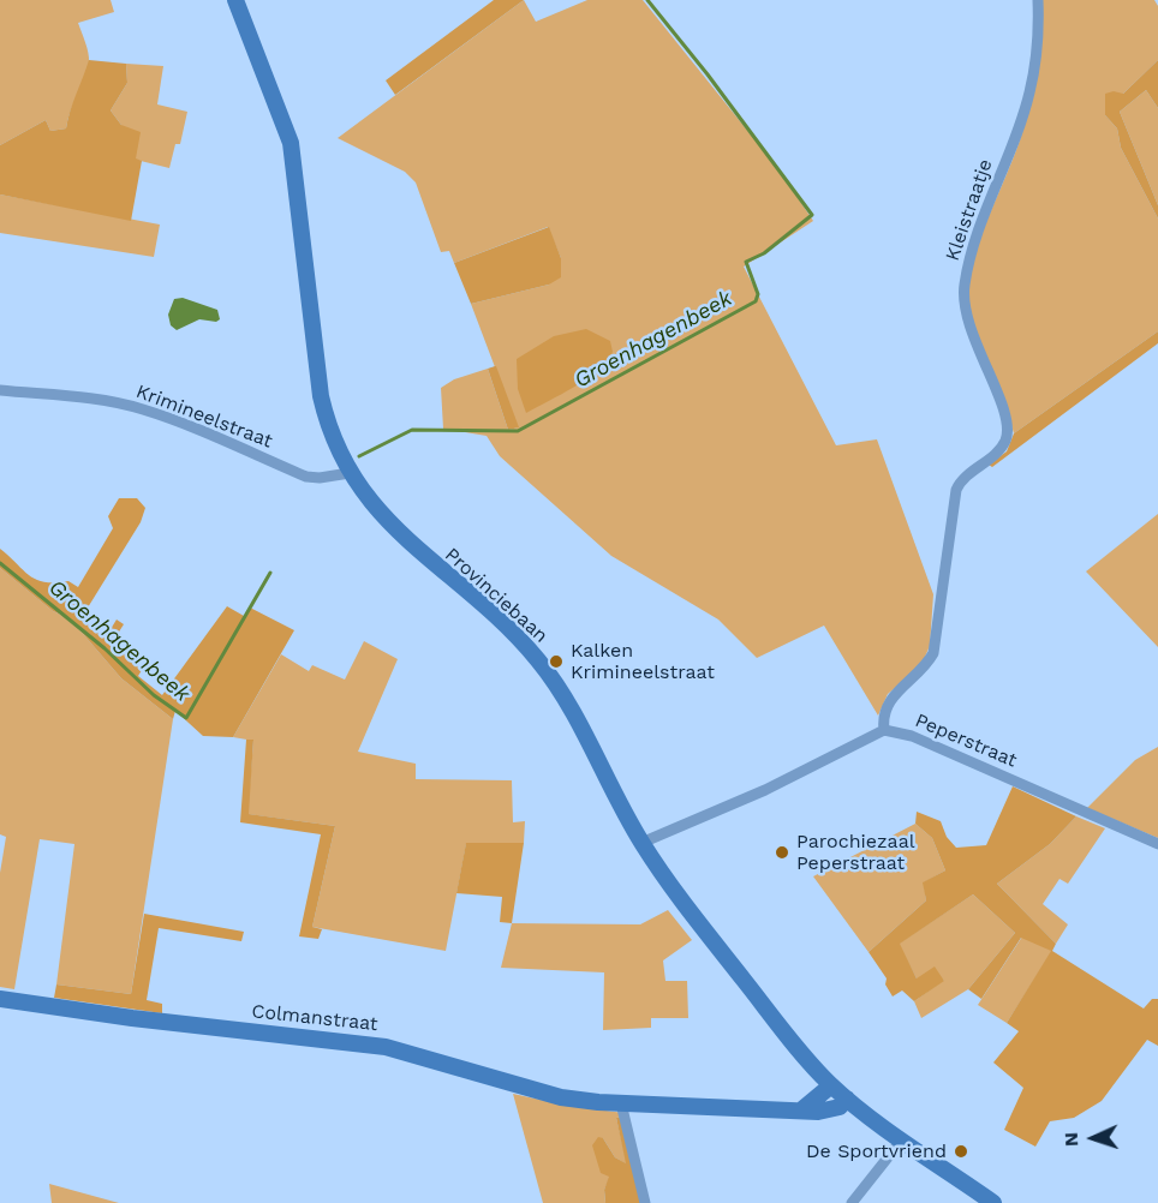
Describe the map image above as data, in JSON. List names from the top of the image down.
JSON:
{
  "streets": {
    "main road": ["Provinciebaan", "Colmanstraat"],
    "street": ["Kleistraatje", "Krimineelstraat", "Peperstraat"]
  },
  "crossings": [
    ["Kleistraatje", "Peperstraat"],
    ["Krimineelstraat", "Provinciebaan"],
    ["Provinciebaan", "Peperstraat"],
    ["Provinciebaan", "Colmanstraat"]
  ],
  "water": ["Groenhagenbeek"],
  "places": ["Kalken Krimineelstraat", "Parochiezaal Peperstraat", "De Sportvriend"],
  "north": "left"
}
